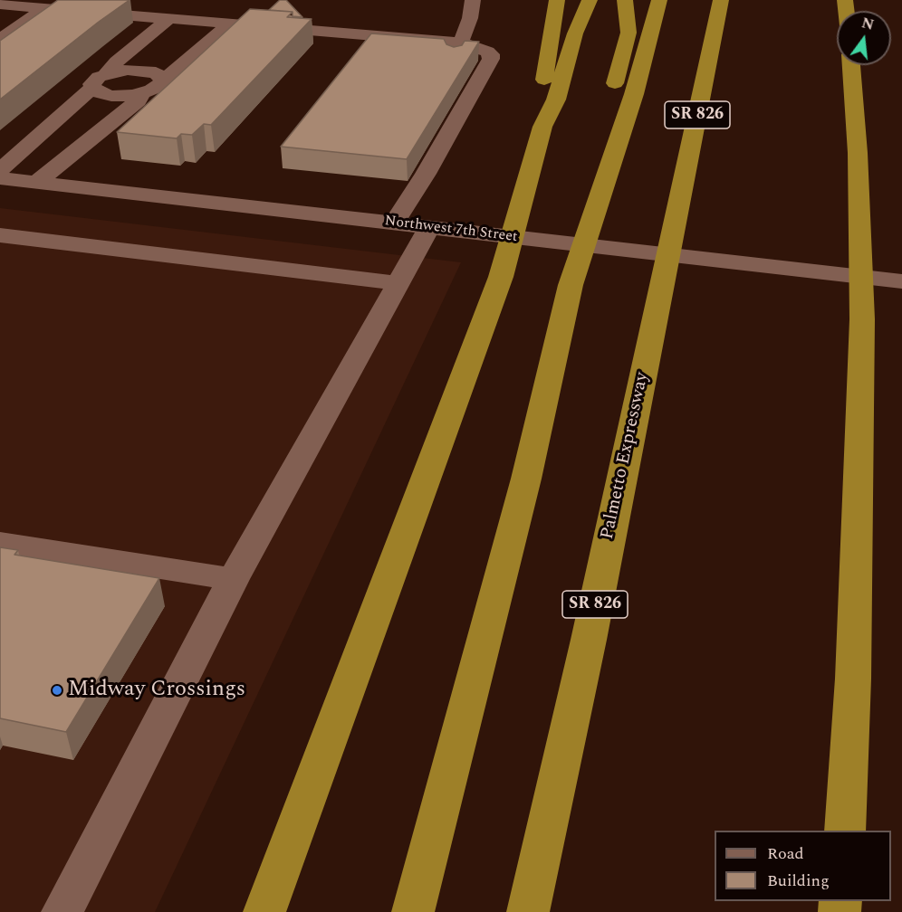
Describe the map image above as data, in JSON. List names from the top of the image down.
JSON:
{
  "streets": {
    "highway": ["SR 826", "Palmetto Expressway"],
    "street": ["Northwest 7th Street"]
  },
  "places": ["Midway Crossings"],
  "legend": ["Road", "Building"],
  "north": "top"
}
